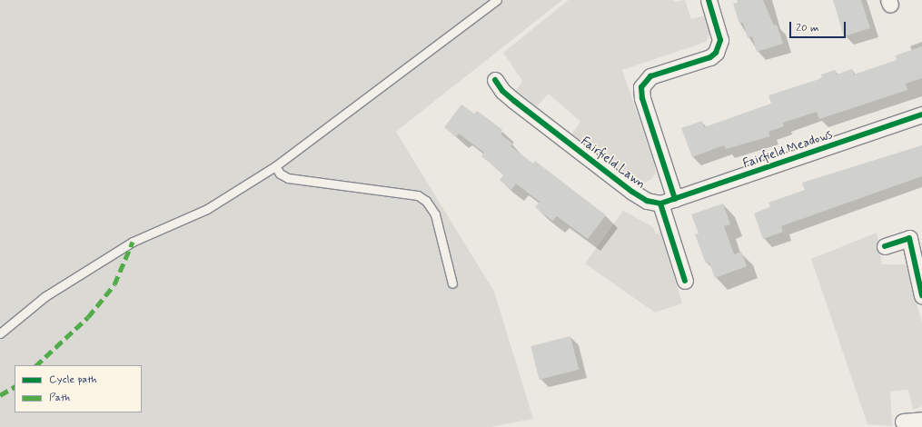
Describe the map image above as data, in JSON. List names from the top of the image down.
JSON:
{
  "streets": {
    "street": ["Fairfield Meadows", "Fairfield Lawn"]
  },
  "crossings": [
    ["Fairfield Meadows", "Fairfield Lawn"]
  ],
  "legend": ["Cycle path", "Path"],
  "scale_bar": "20 m"
}
